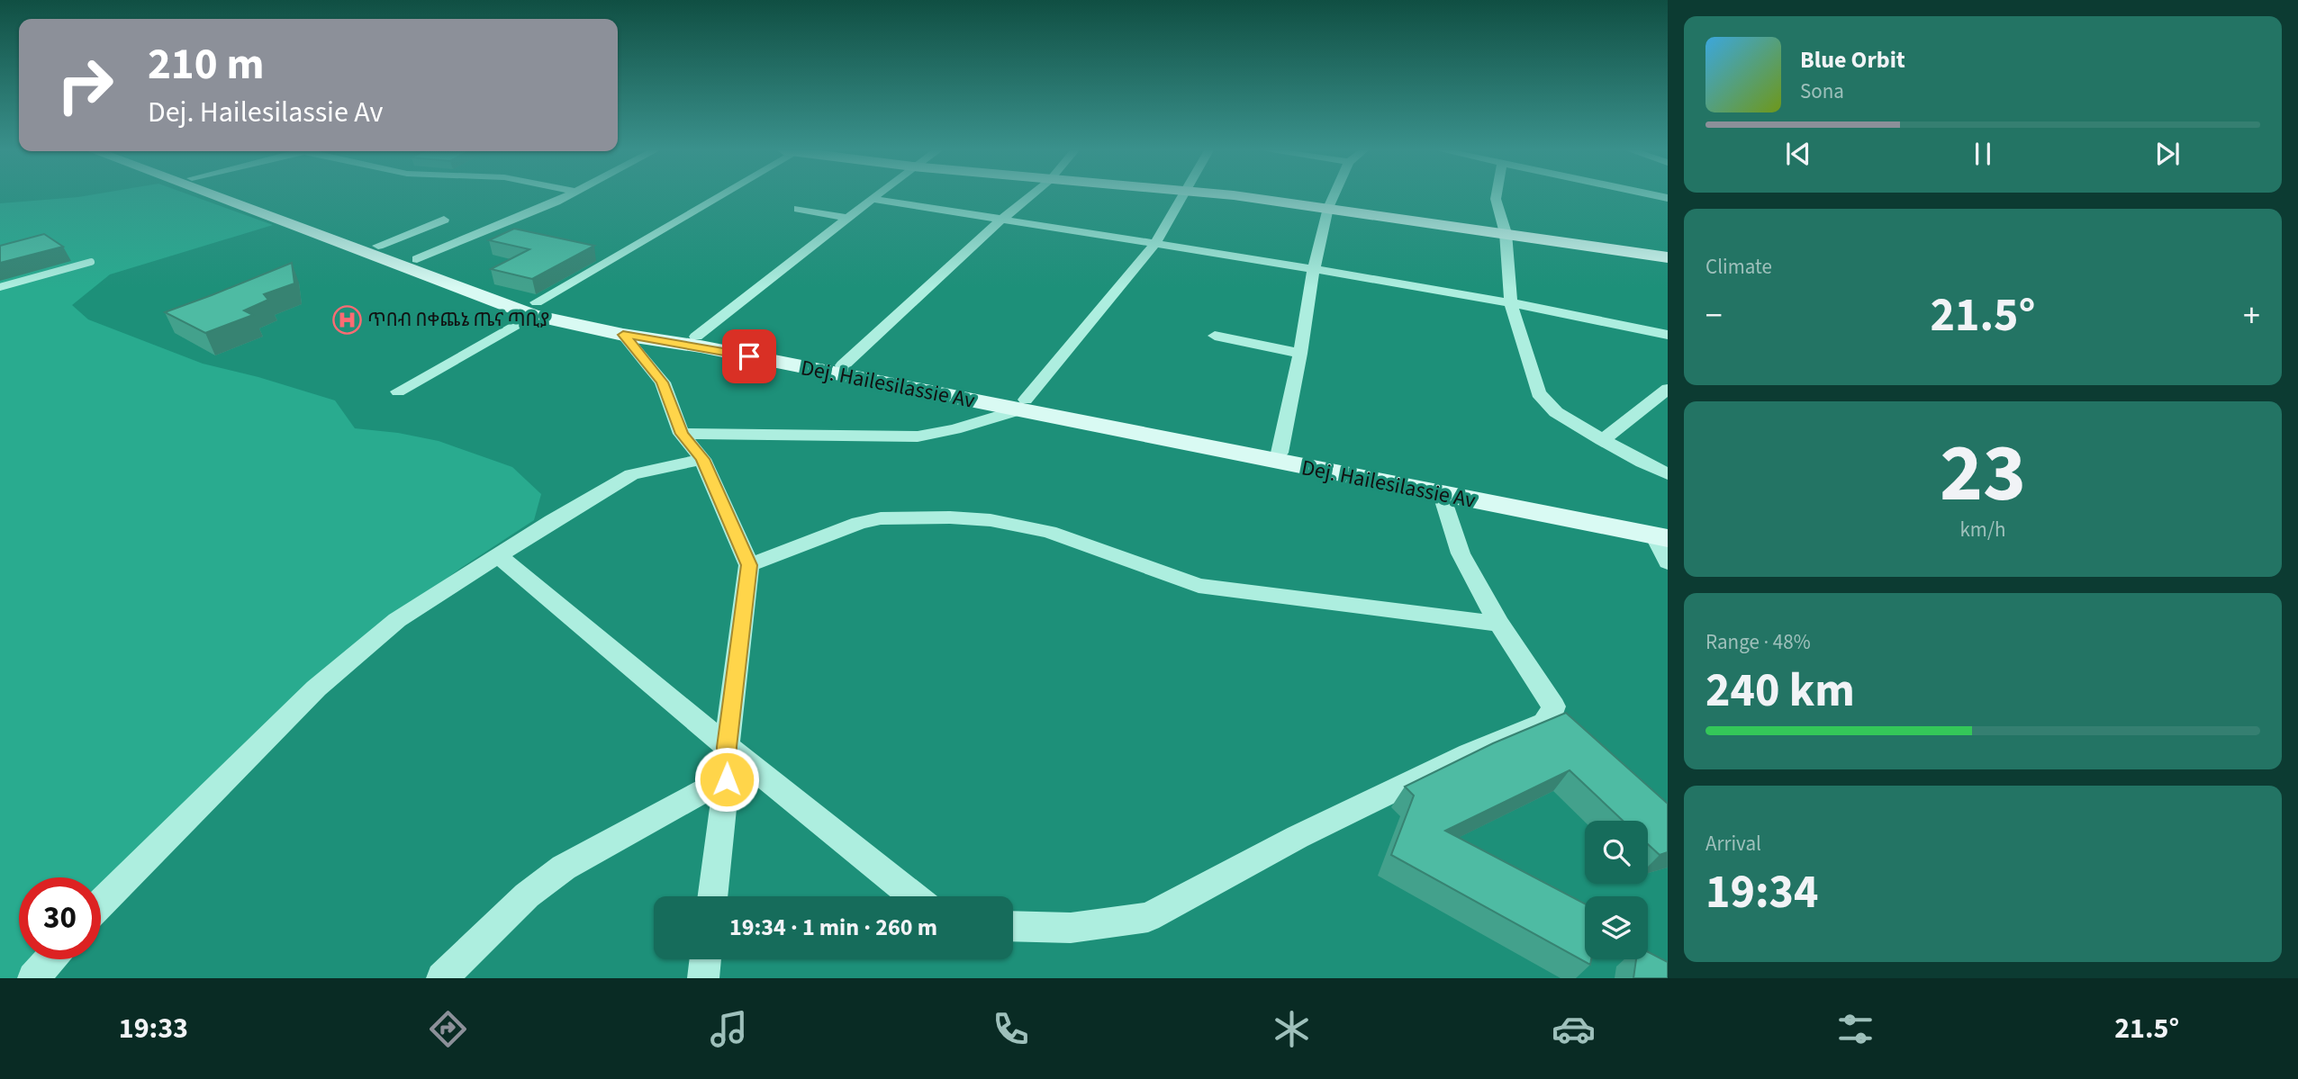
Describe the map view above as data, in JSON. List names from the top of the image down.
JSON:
{
  "streets": {
    "main road": ["Dej. Hailesilassie Av"]
  },
  "places": {
    "hospital": ["ጥበብ በቀጨኔ ጤና ጣቢያ"]
  },
  "page": {
    "turn": ["210 m", "Dej. Hailesilassie Av"],
    "song": ["Blue Orbit", "Sona"],
    "tile": [
      "Climate",
      ["23", "km/h"],
      ["Range · 48%", "240 km"],
      ["Arrival", "19:34"]
    ],
    "heat": ["−", "21.5°", "+"],
    "limit": "30",
    "trip": "19:34 · 1 min · 260 m",
    "tabs": ["19:33", "21.5°"]
  }
}
